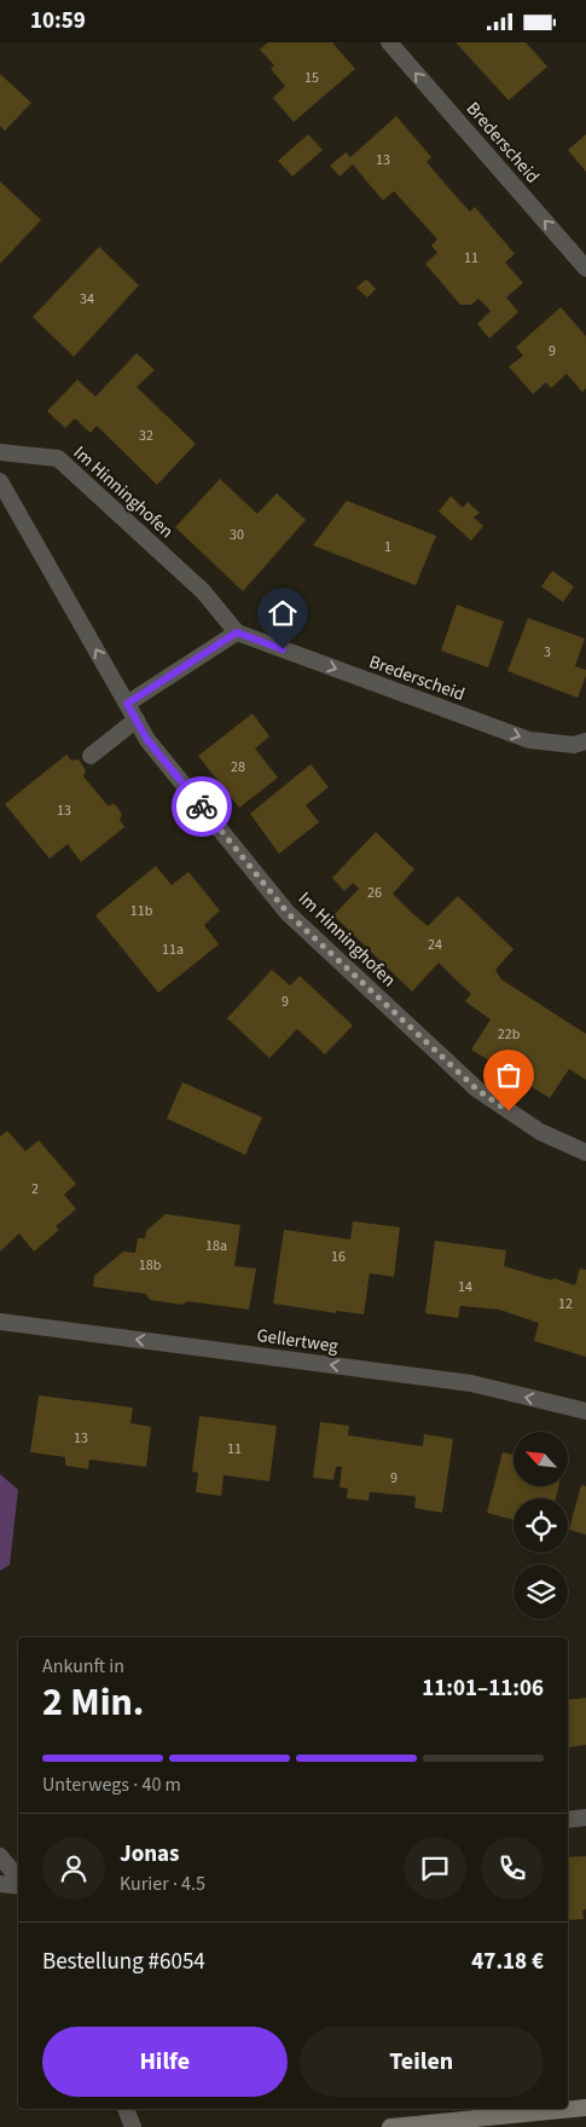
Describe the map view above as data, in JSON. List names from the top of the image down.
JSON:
{
  "streets": {
    "street": ["Brederscheid", "Im Hinninghofen", "Gellertweg"]
  },
  "crossings": [
    ["Brederscheid", "Im Hinninghofen"]
  ],
  "one_way": ["Gellertweg"],
  "house_numbers": [
    "15",
    "13",
    "11",
    "34",
    "9",
    "32",
    "30",
    "1",
    "3",
    "28",
    "13",
    "26",
    "11b",
    "24",
    "11a",
    "9",
    "22b",
    "2",
    "18a",
    "16",
    "18b",
    "14",
    "12",
    "13",
    "11",
    "9"
  ],
  "north": "top left",
  "page": {
    "status": "10:59",
    "heading": ["2 Min.", "Ankunft in", "11:01–11:06"],
    "panel": [
      "Jonas",
      "Kurier · 4.5",
      "Bestellung #6054",
      "47.18 €"
    ],
    "bar": "Unterwegs · 40 m",
    "buttons": ["Hilfe", "Teilen"]
  }
}
